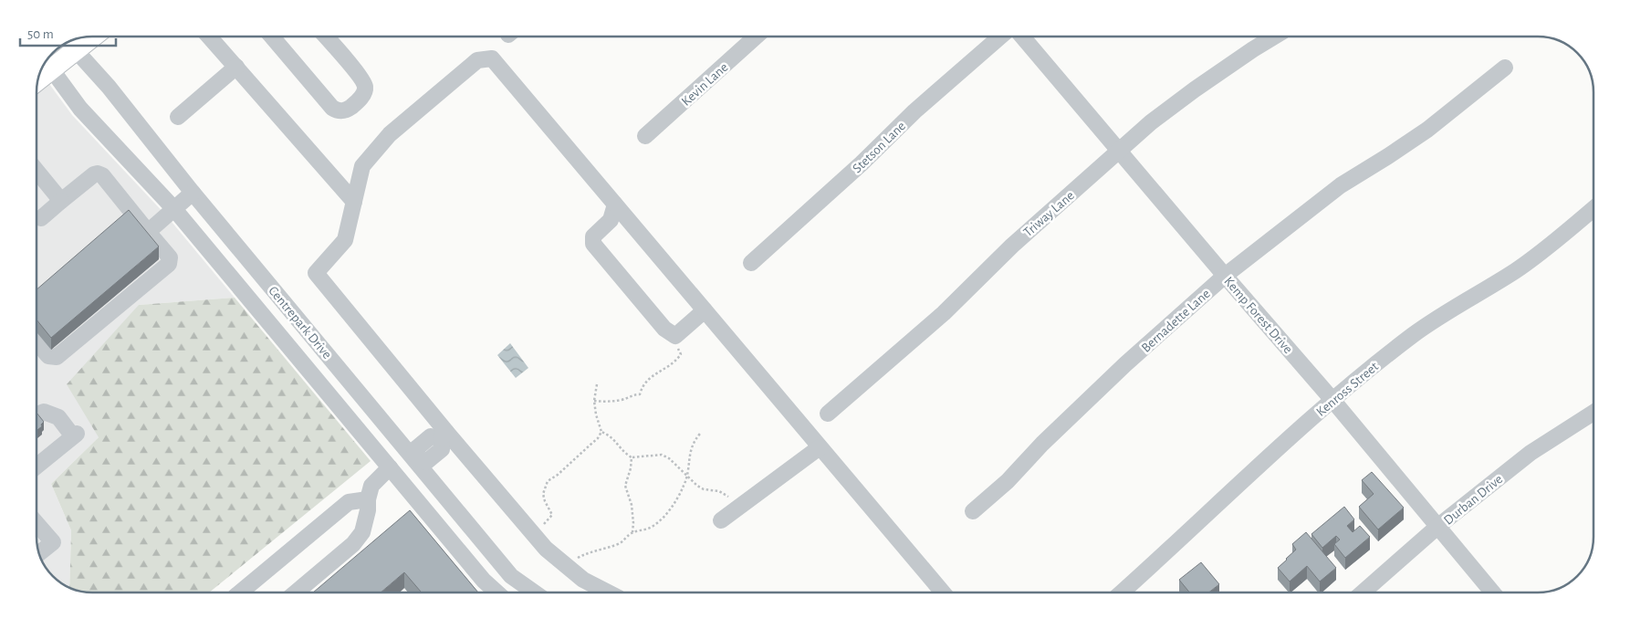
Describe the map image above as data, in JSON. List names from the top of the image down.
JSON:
{
  "streets": {
    "street": [
      "Kevin Lane",
      "Stetson Lane",
      "Triway Lane",
      "Kemp Forest Drive",
      "Bernadette Lane",
      "Centrepark Drive",
      "Kenross Street",
      "Durban Drive"
    ]
  },
  "crossings": [
    ["Triway Lane", "Kemp Forest Drive"],
    ["Kemp Forest Drive", "Bernadette Lane"],
    ["Kemp Forest Drive", "Kenross Street"],
    ["Kemp Forest Drive", "Durban Drive"]
  ],
  "scale_bar": "50 m"
}
